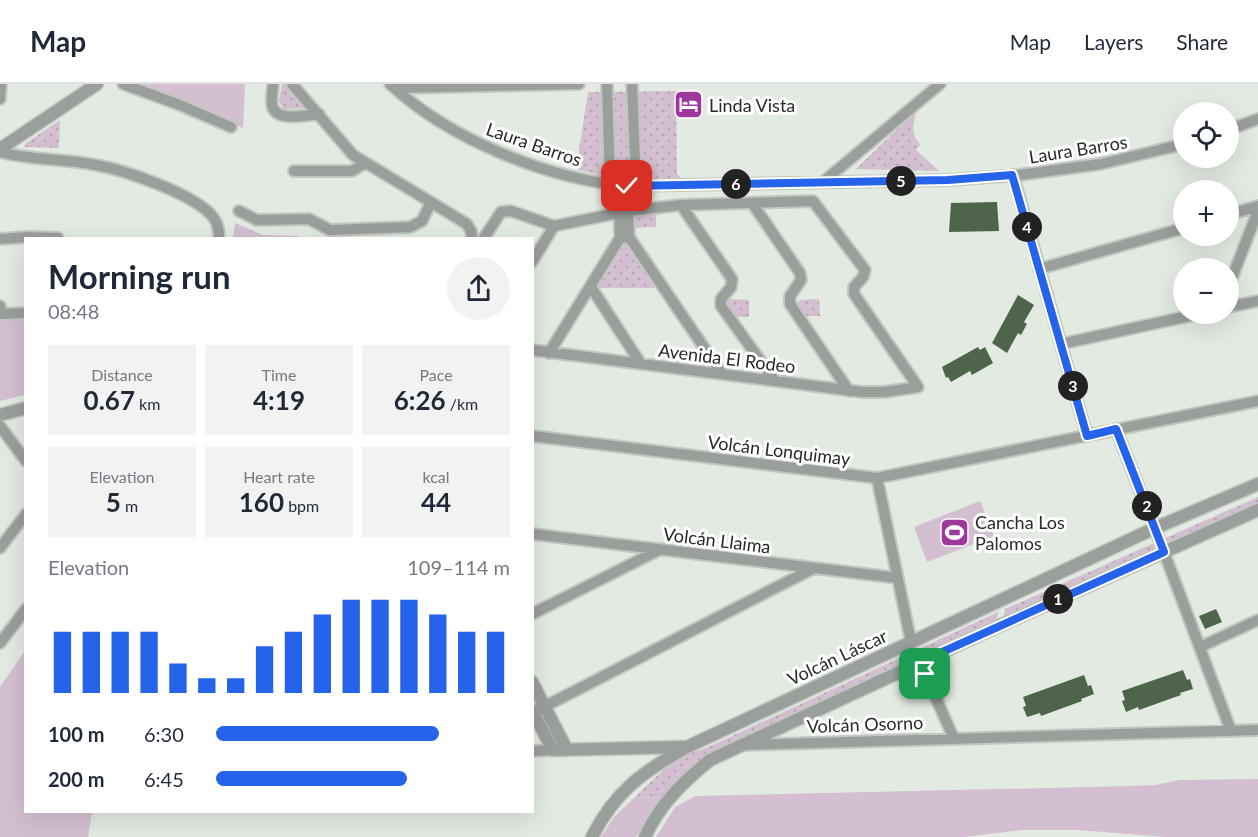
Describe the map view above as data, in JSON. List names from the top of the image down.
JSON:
{
  "streets": {
    "street": [
      "Laura Barros",
      "Avenida El Rodeo",
      "Volcán Lonquimay",
      "Volcán Llaima",
      "Volcán Láscar",
      "Volcán Osorno"
    ]
  },
  "places": {
    "hotel": ["Linda Vista"],
    "sports": ["Cancha Los Palomos"]
  },
  "page": {
    "header": "Map",
    "nav": ["Map", "Layers", "Share"],
    "map_buttons": ["+", "−"],
    "pins": [
      "5",
      "6",
      "4",
      "3",
      "2",
      "1"
    ],
    "heading": ["Morning run", "08:48"],
    "stats": [
      ["Distance", "0.67 km"],
      ["Time", "4:19"],
      ["Pace", "6:26 /km"],
      ["Elevation", "5 m"],
      ["Heart rate", "160 bpm"],
      ["kcal", "44"]
    ],
    "chart": ["Elevation", "109–114 m"],
    "list": [
      {
        "name": "100 m",
        "note": "6:30"
      },
      {
        "name": "200 m",
        "note": "6:45"
      }
    ]
  }
}
